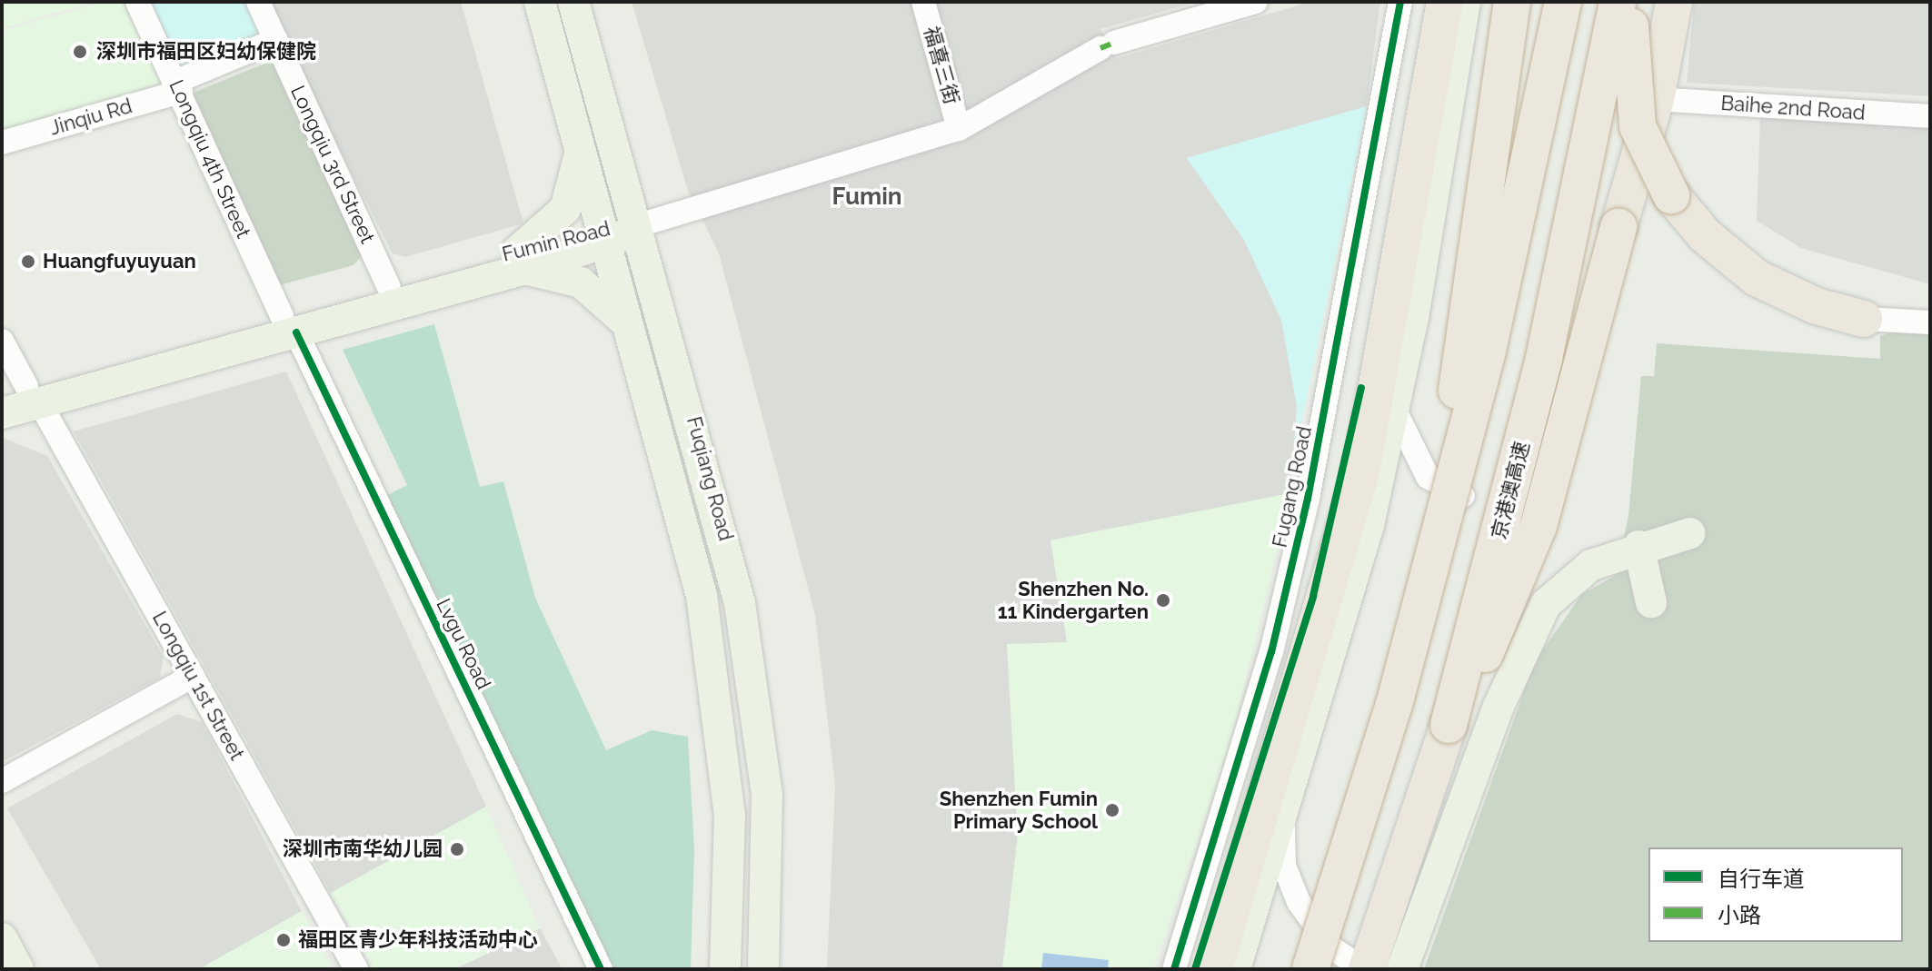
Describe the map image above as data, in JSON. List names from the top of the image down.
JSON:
{
  "streets": {
    "highway": ["京港澳高速"],
    "main road": ["Fumin Road", "Fuqiang Road"],
    "street": [
      "福喜三街",
      "Baihe 2nd Road",
      "Jinqiu Rd",
      "Longqiu 4th Street",
      "Longqiu 3rd Street",
      "Fugang Road",
      "Lvgu Road",
      "Longqiu 1st Street"
    ]
  },
  "crossings": [
    ["Jinqiu Rd", "Longqiu 4th Street"],
    ["Jinqiu Rd", "Longqiu 3rd Street"],
    ["Longqiu 4th Street", "Fumin Road"],
    ["Longqiu 4th Street", "Lvgu Road"],
    ["Longqiu 3rd Street", "Fumin Road"],
    ["Fumin Road", "Fuqiang Road"],
    ["Fumin Road", "Lvgu Road"],
    ["Fumin Road", "Longqiu 1st Street"]
  ],
  "districts": ["Fumin"],
  "places": [
    "深圳市福田区妇幼保健院",
    "Huangfuyuyuan",
    "Shenzhen No. 11 Kindergarten",
    "Shenzhen Fumin Primary School",
    "深圳市南华幼儿园",
    "福田区青少年科技活动中心"
  ],
  "legend": ["自行车道", "小路"]
}
